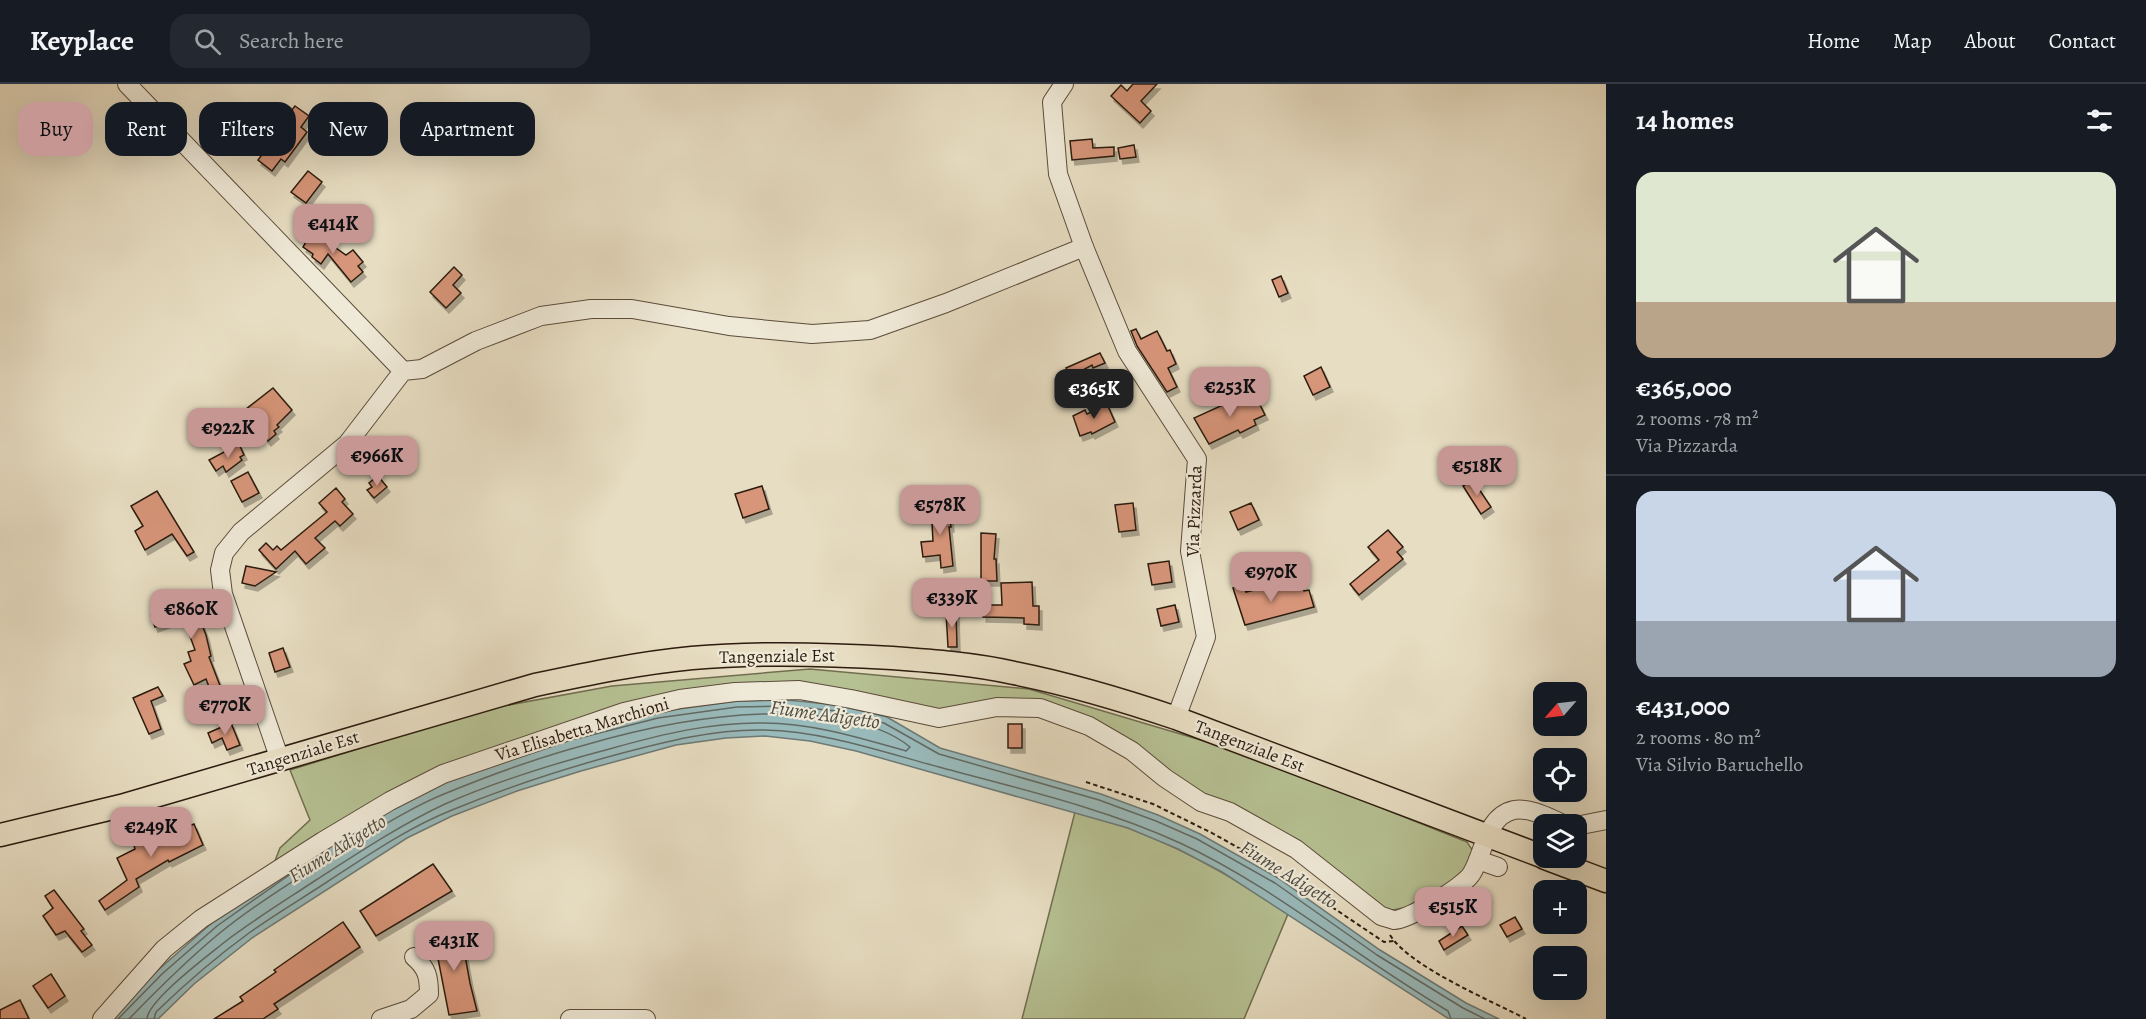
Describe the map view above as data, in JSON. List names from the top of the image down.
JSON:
{
  "streets": {
    "main road": ["Tangenziale Est"],
    "street": ["Via Pizzarda", "Via Elisabetta Marchioni"]
  },
  "crossings": [
    ["Via Pizzarda", "Tangenziale Est"]
  ],
  "water": ["Fiume Adigetto"],
  "north": "bottom left",
  "page": {
    "header": "Keyplace",
    "search": "Search here",
    "nav": [
      "Home",
      "Map",
      "About",
      "Contact"
    ],
    "heading": "14 homes",
    "chip": [
      "Buy",
      "Rent",
      "Filters",
      "New",
      "Apartment"
    ],
    "list": [
      {
        "name": "€365,000",
        "note": "2 rooms · 78 m² · Via Pizzarda"
      },
      {
        "name": "€431,000",
        "note": "2 rooms · 80 m² · Via Silvio Baruchello"
      }
    ],
    "price": [
      "€414K",
      "€253K",
      "€365K",
      "€922K",
      "€966K",
      "€518K",
      "€578K",
      "€970K",
      "€339K",
      "€860K",
      "€770K",
      "€249K",
      "€515K",
      "€431K"
    ],
    "map_buttons": ["+", "−"]
  }
}
